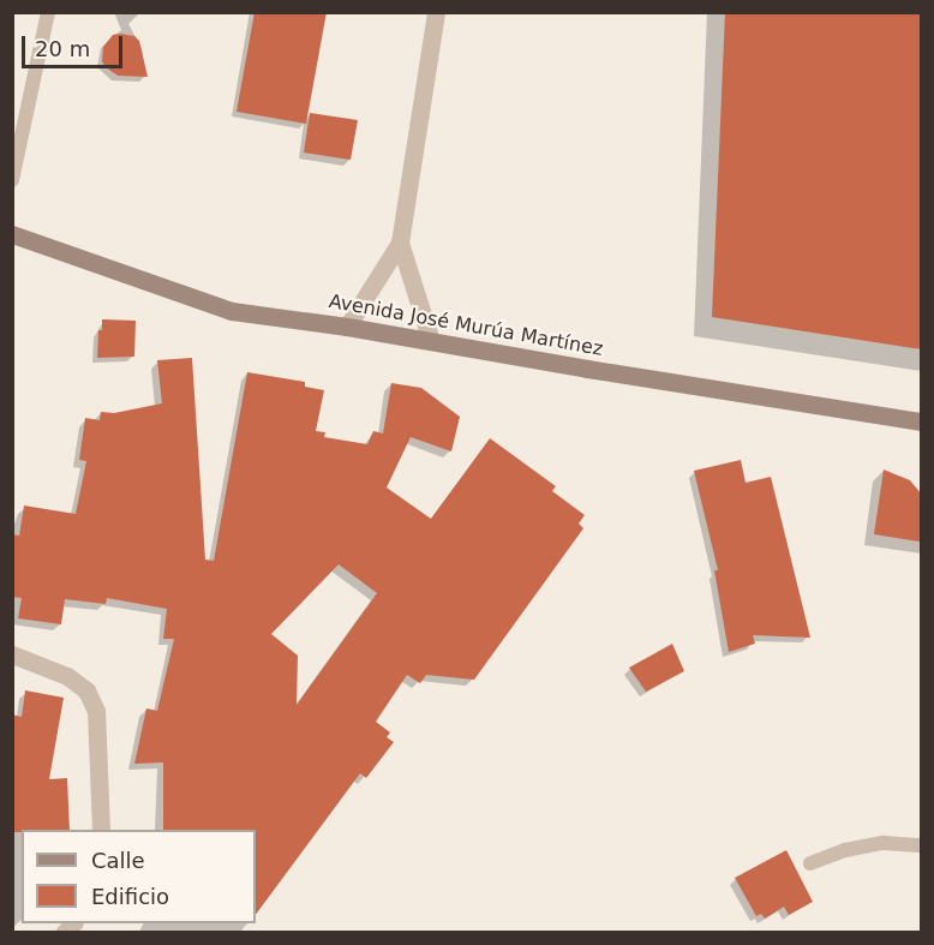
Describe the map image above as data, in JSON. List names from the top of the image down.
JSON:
{
  "streets": {
    "main road": ["Avenida José Murúa Martínez"]
  },
  "legend": ["Calle", "Edificio"],
  "scale_bar": "20 m"
}
